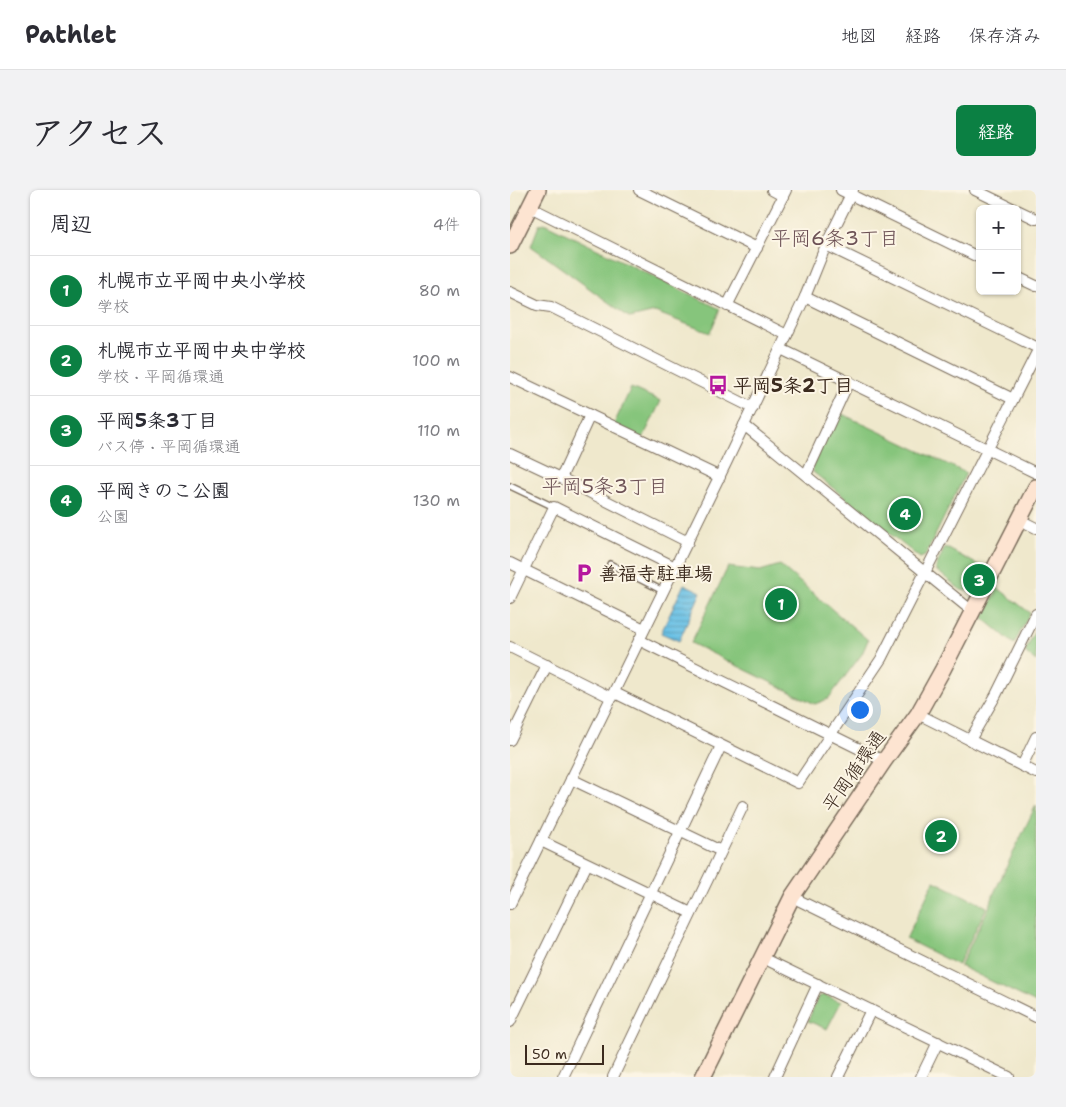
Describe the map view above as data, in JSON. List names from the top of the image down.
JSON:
{
  "streets": {
    "street": ["平岡循環通"]
  },
  "districts": ["平岡6条3丁目", "平岡5条3丁目"],
  "places": {
    "bus stop": ["平岡5条2丁目"],
    "parking": ["善福寺駐車場"]
  },
  "scale_bar": "50 m",
  "page": {
    "header": "Pathlet",
    "nav": ["地図", "経路", "保存済み"],
    "title": "アクセス",
    "buttons": "経路",
    "heading": ["周辺", "4件"],
    "map_buttons": ["+", "−"],
    "list": [
      {
        "mark": "1",
        "name": "札幌市立平岡中央小学校",
        "note": "学校",
        "value": "80 m"
      },
      {
        "mark": "2",
        "name": "札幌市立平岡中央中学校",
        "note": "学校 · 平岡循環通",
        "value": "100 m"
      },
      {
        "mark": "3",
        "name": "平岡5条3丁目",
        "note": "バス停 · 平岡循環通",
        "value": "110 m"
      },
      {
        "mark": "4",
        "name": "平岡きのこ公園",
        "note": "公園",
        "value": "130 m"
      }
    ],
    "pins": [
      "4",
      "3",
      "1",
      "2"
    ],
    "scale": "50 m"
  }
}
